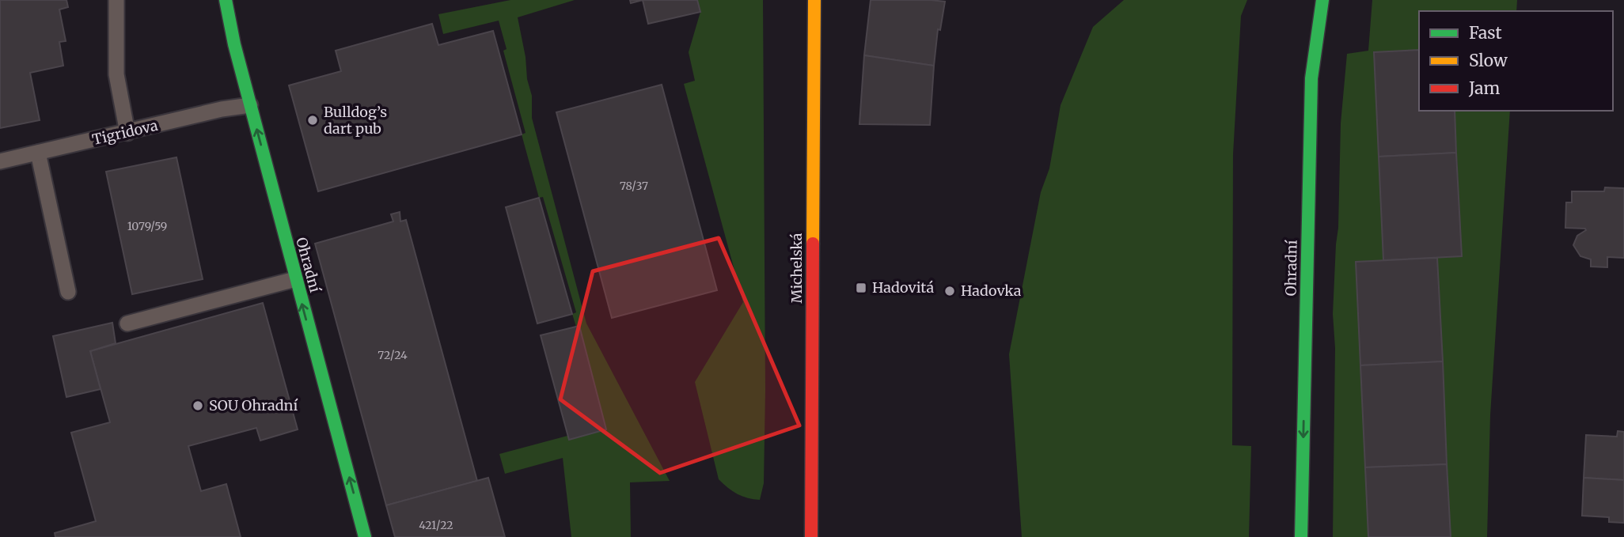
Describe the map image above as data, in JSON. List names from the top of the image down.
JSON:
{
  "streets": {
    "street": ["Ohradní", "Michelská"],
    "lane": ["Tigridova"]
  },
  "crossings": [
    ["Tigridova", "Ohradní"]
  ],
  "places": {
    "other": ["Bulldog’s dart pub", "Hadovka", "SOU Ohradní"],
    "transit": ["Hadovitá"]
  },
  "house_numbers": [
    "78/37",
    "1079/59",
    "72/24",
    "421/22"
  ],
  "legend": ["Fast", "Slow", "Jam"]
}
